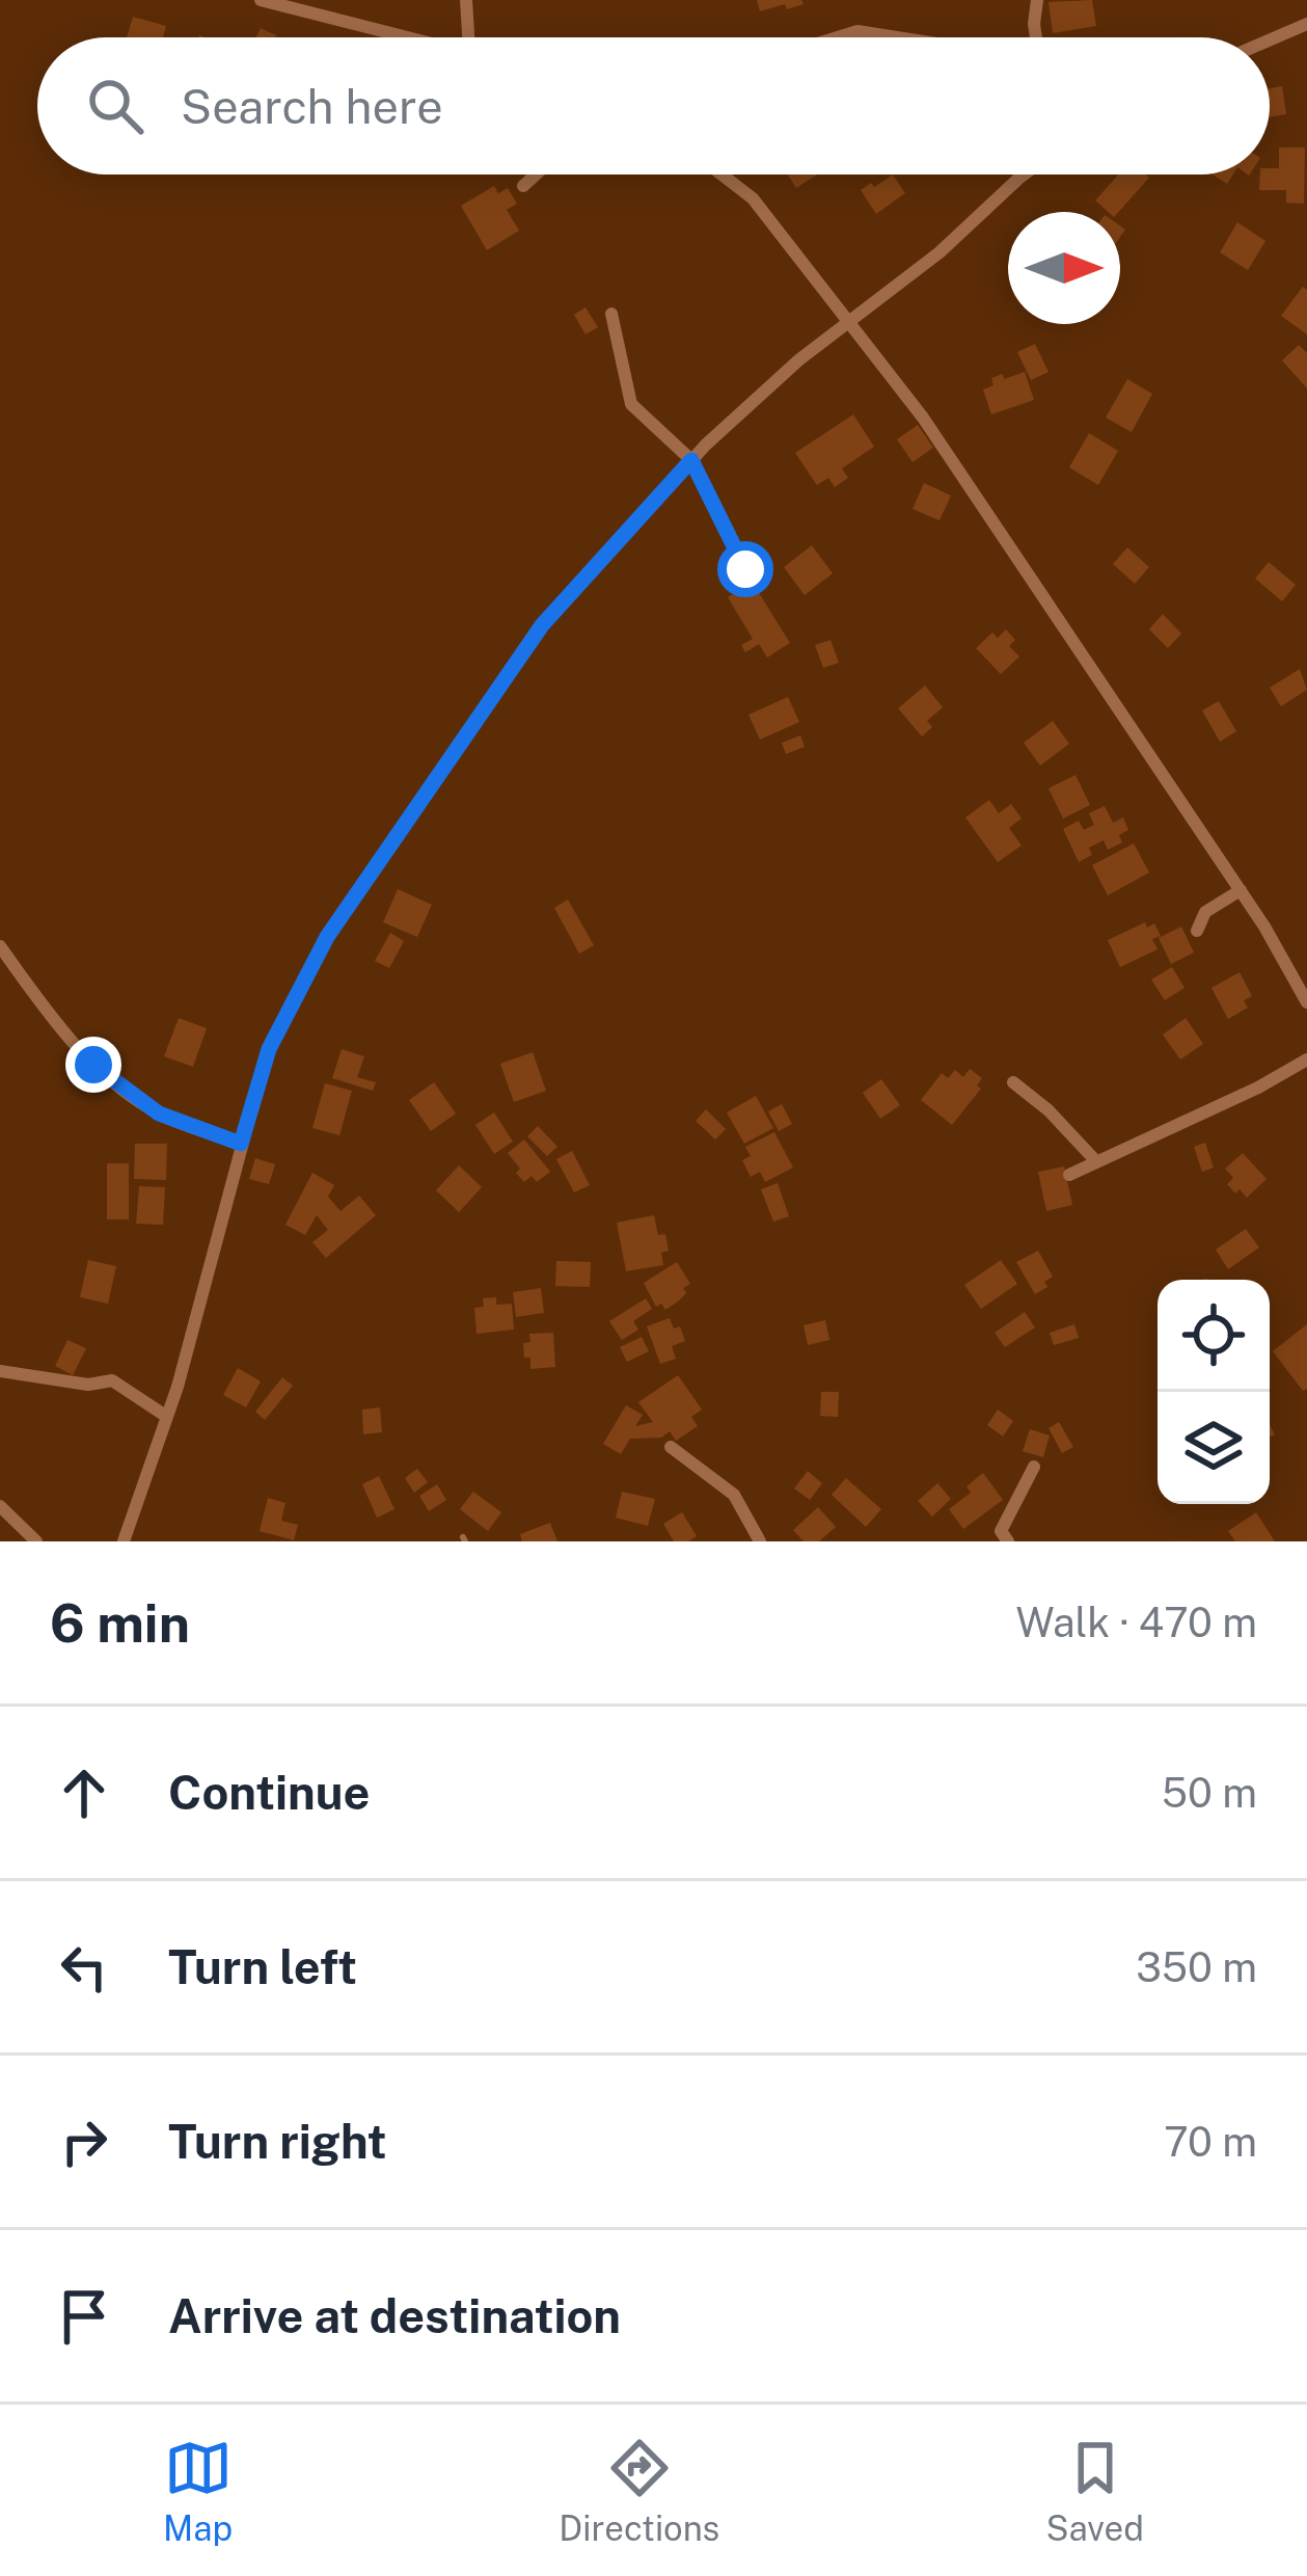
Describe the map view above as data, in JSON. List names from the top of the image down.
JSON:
{
  "north": "right",
  "page": {
    "search": "Search here",
    "heading": ["6 min", "Walk · 470 m"],
    "list": [
      ["Continue", "50 m"],
      ["Turn left", "350 m"],
      ["Turn right", "70 m"],
      "Arrive at destination"
    ],
    "nav": ["Map", "Directions", "Saved"]
  }
}
